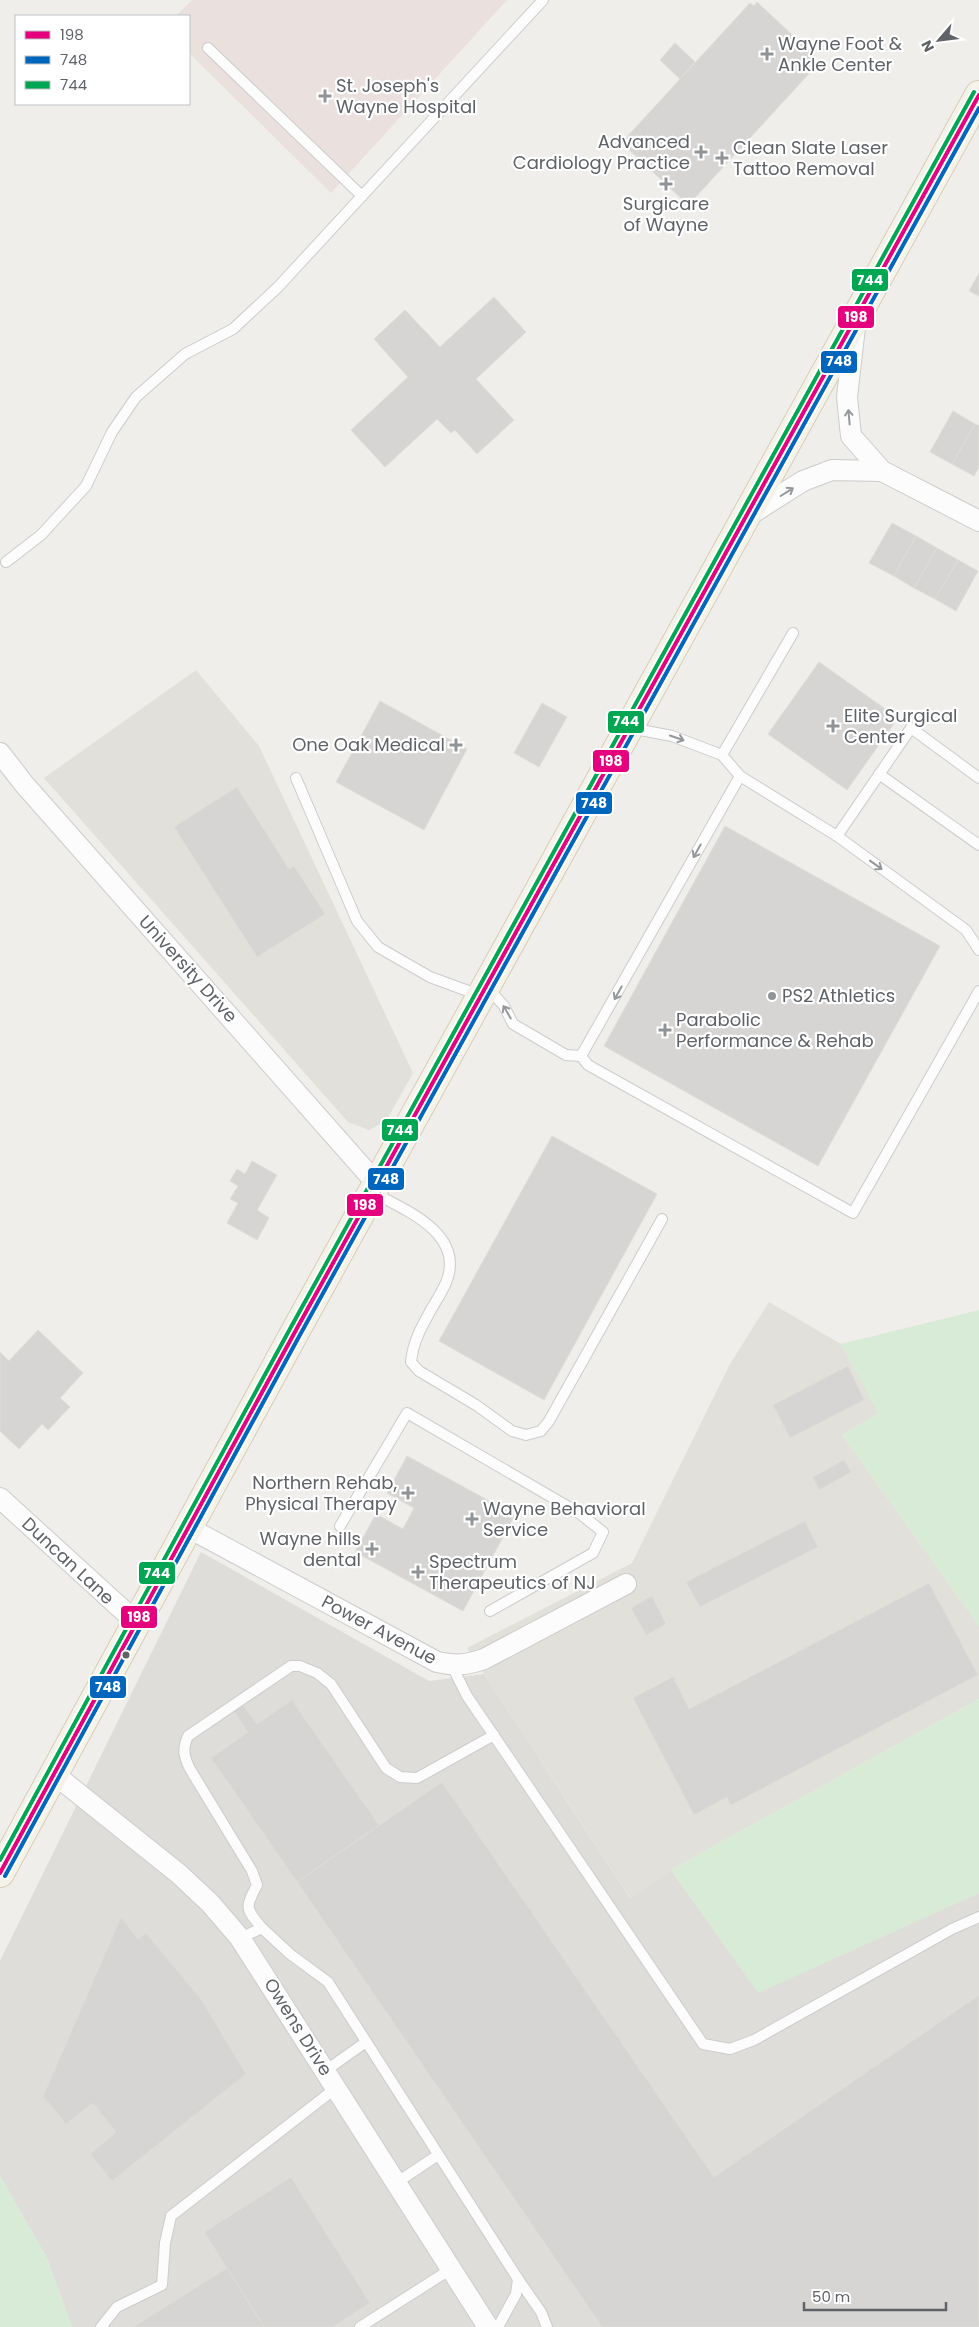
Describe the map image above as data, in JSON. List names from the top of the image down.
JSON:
{
  "streets": {
    "street": [
      "University Drive",
      "Duncan Lane",
      "Power Avenue",
      "Owens Drive"
    ]
  },
  "places": {
    "health": [
      "Wayne Foot & Ankle Center",
      "St. Joseph's Wayne Hospital",
      "Advanced Cardiology Practice",
      "Clean Slate Laser Tattoo Removal",
      "Surgicare of Wayne",
      "Elite Surgical Center",
      "One Oak Medical",
      "Parabolic Performance & Rehab",
      "Northern Rehab, Physical Therapy",
      "Wayne Behavioral Service",
      "Wayne hills dental",
      "Spectrum Therapeutics of NJ"
    ],
    "other": ["PS2 Athletics"]
  },
  "lines": ["transit line 744", "transit line 198", "transit line 748"],
  "legend": ["198", "748", "744"],
  "scale_bar": "50 m",
  "north": "bottom left"
}
